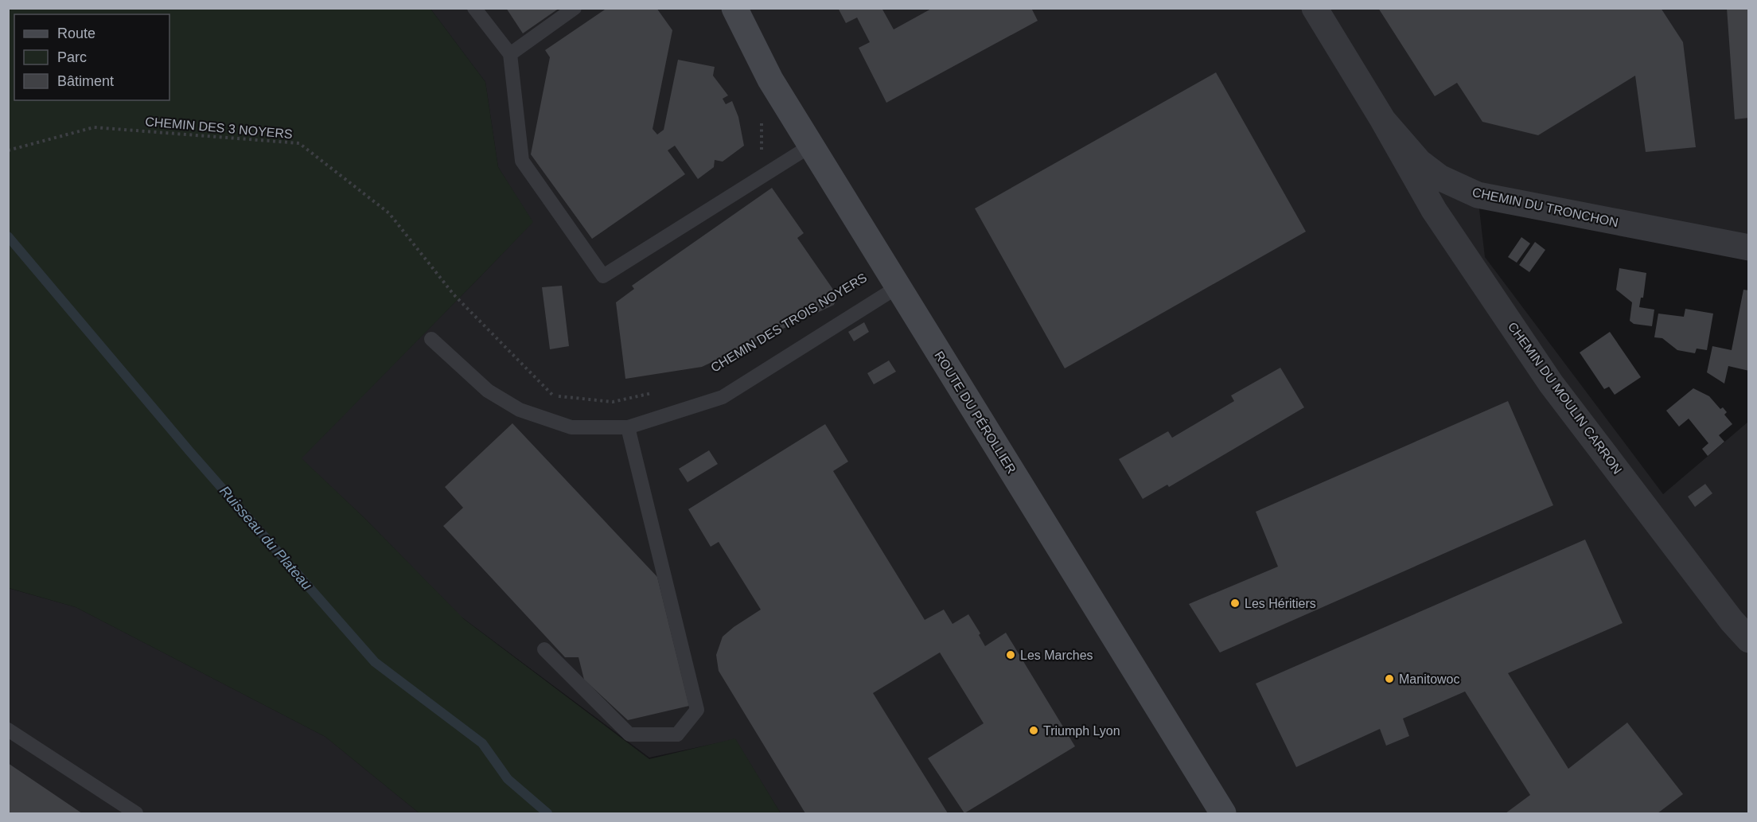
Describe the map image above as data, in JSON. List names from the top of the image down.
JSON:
{
  "streets": {
    "main road": ["ROUTE DU PÉROLLIER"],
    "street": ["CHEMIN DU TRONCHON", "CHEMIN DU MOULIN CARRON"],
    "path": ["CHEMIN DES 3 NOYERS"]
  },
  "crossings": [
    ["CHEMIN DU TRONCHON", "CHEMIN DU MOULIN CARRON"]
  ],
  "water": ["Ruisseau du Plateau"],
  "places": [
    "Les Héritiers",
    "Les Marches",
    "Manitowoc",
    "Triumph Lyon"
  ],
  "legend": ["Route", "Parc", "Bâtiment"]
}
